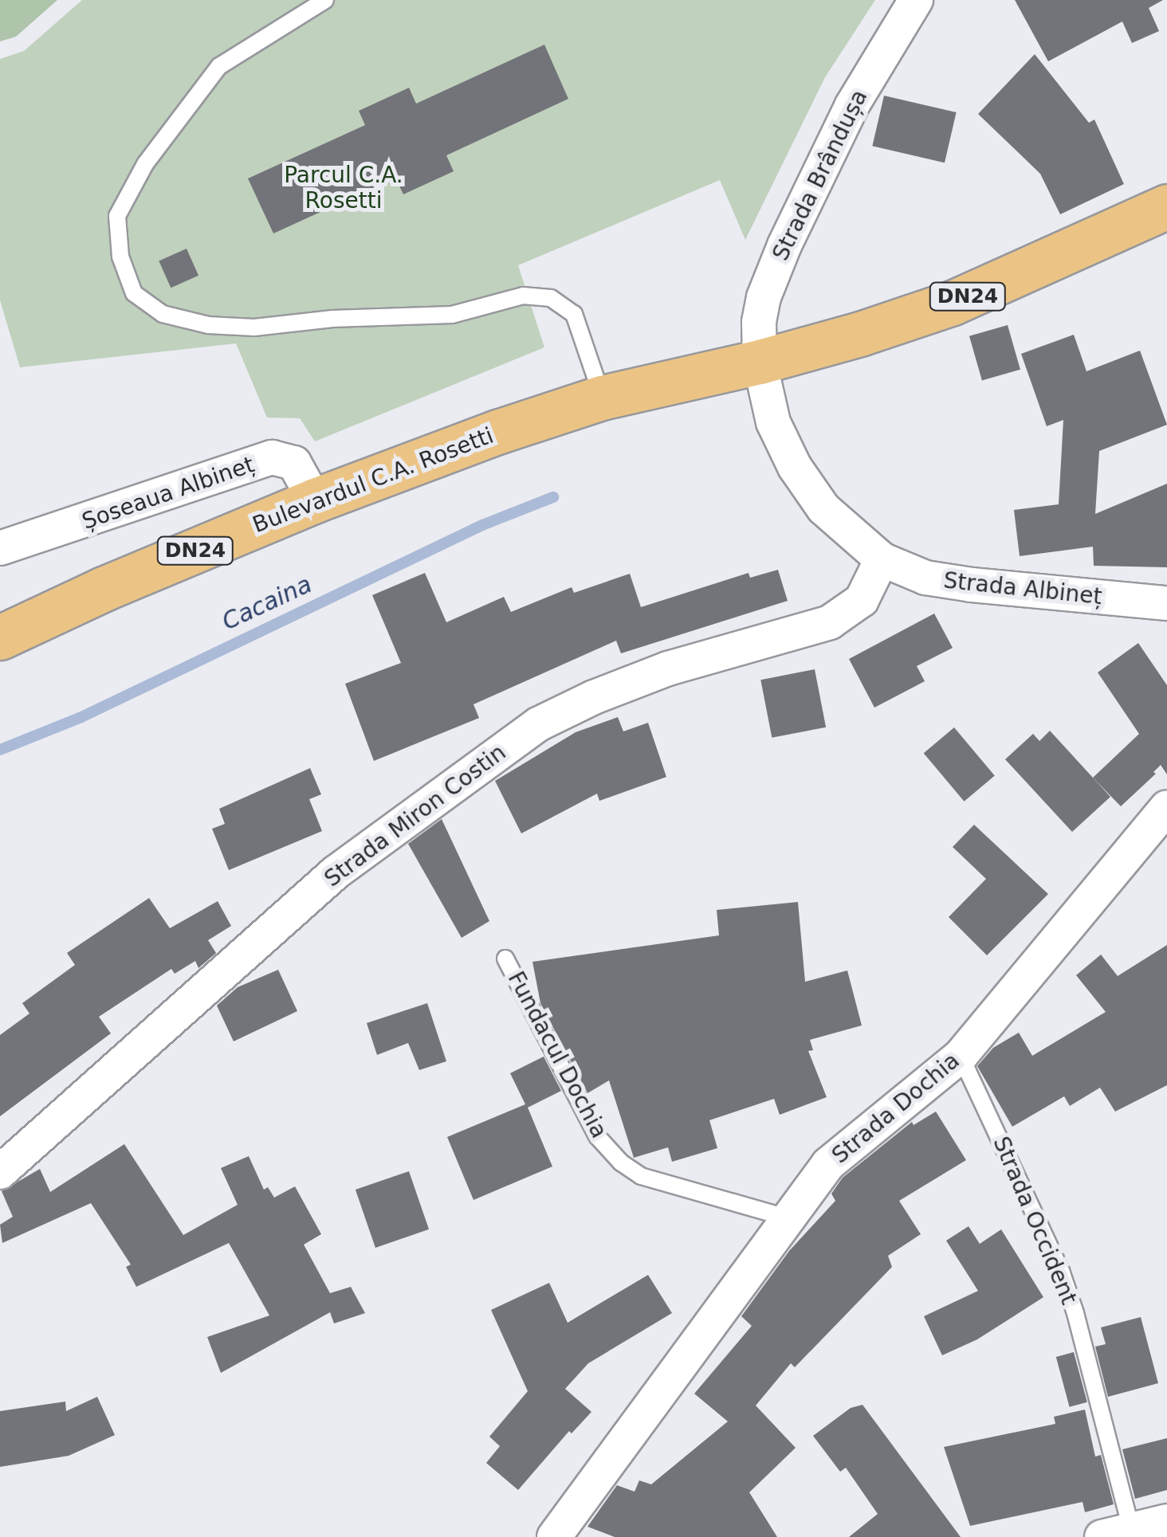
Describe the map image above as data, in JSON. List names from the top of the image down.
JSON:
{
  "streets": {
    "main road": ["DN24", "Bulevardul C.A. Rosetti"],
    "street": [
      "Strada Brândușa",
      "Șoseaua Albineț",
      "Strada Albineț",
      "Strada Miron Costin",
      "Strada Dochia"
    ],
    "lane": ["Fundacul Dochia", "Strada Occident"]
  },
  "crossings": [
    ["Strada Brândușa", "DN24"],
    ["Strada Brândușa", "Bulevardul C.A. Rosetti"],
    ["Strada Brândușa", "Strada Albineț"],
    ["DN24", "Bulevardul C.A. Rosetti"],
    ["DN24", "Strada Albineț"],
    ["Bulevardul C.A. Rosetti", "Șoseaua Albineț"],
    ["Bulevardul C.A. Rosetti", "Strada Albineț"],
    ["Strada Albineț", "Strada Miron Costin"],
    ["Fundacul Dochia", "Strada Dochia"],
    ["Strada Dochia", "Strada Occident"]
  ],
  "water": ["Cacaina"],
  "parks": ["Parcul C.A. Rosetti"]
}
